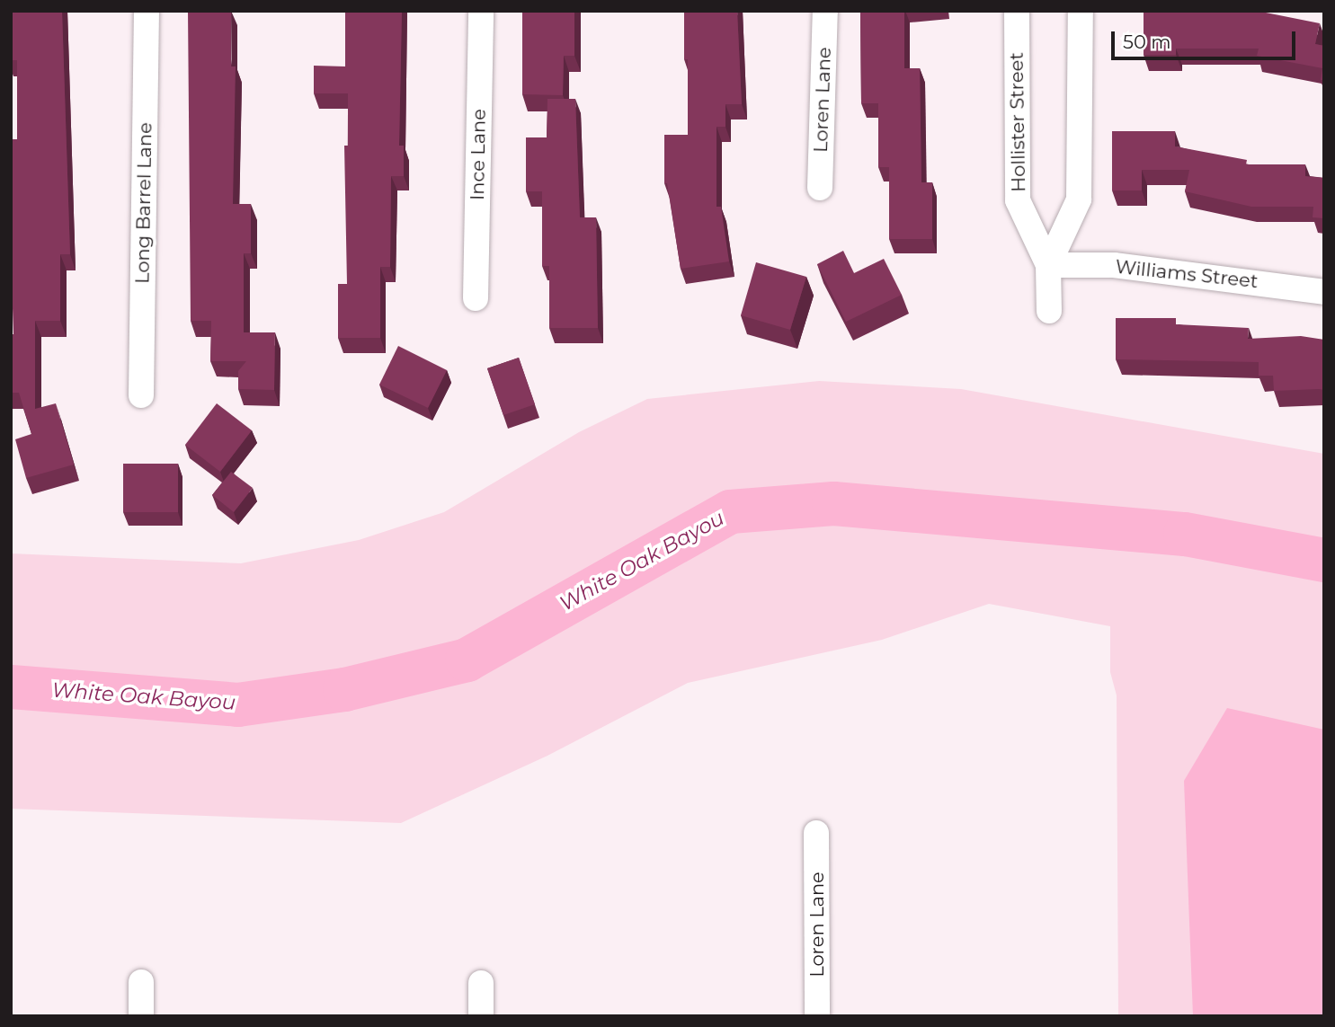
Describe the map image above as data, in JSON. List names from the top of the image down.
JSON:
{
  "streets": {
    "street": [
      "Loren Lane",
      "Hollister Street",
      "Ince Lane",
      "Long Barrel Lane",
      "Williams Street"
    ]
  },
  "crossings": [
    ["Hollister Street", "Williams Street"]
  ],
  "water": ["White Oak Bayou"],
  "scale_bar": "50 m"
}
